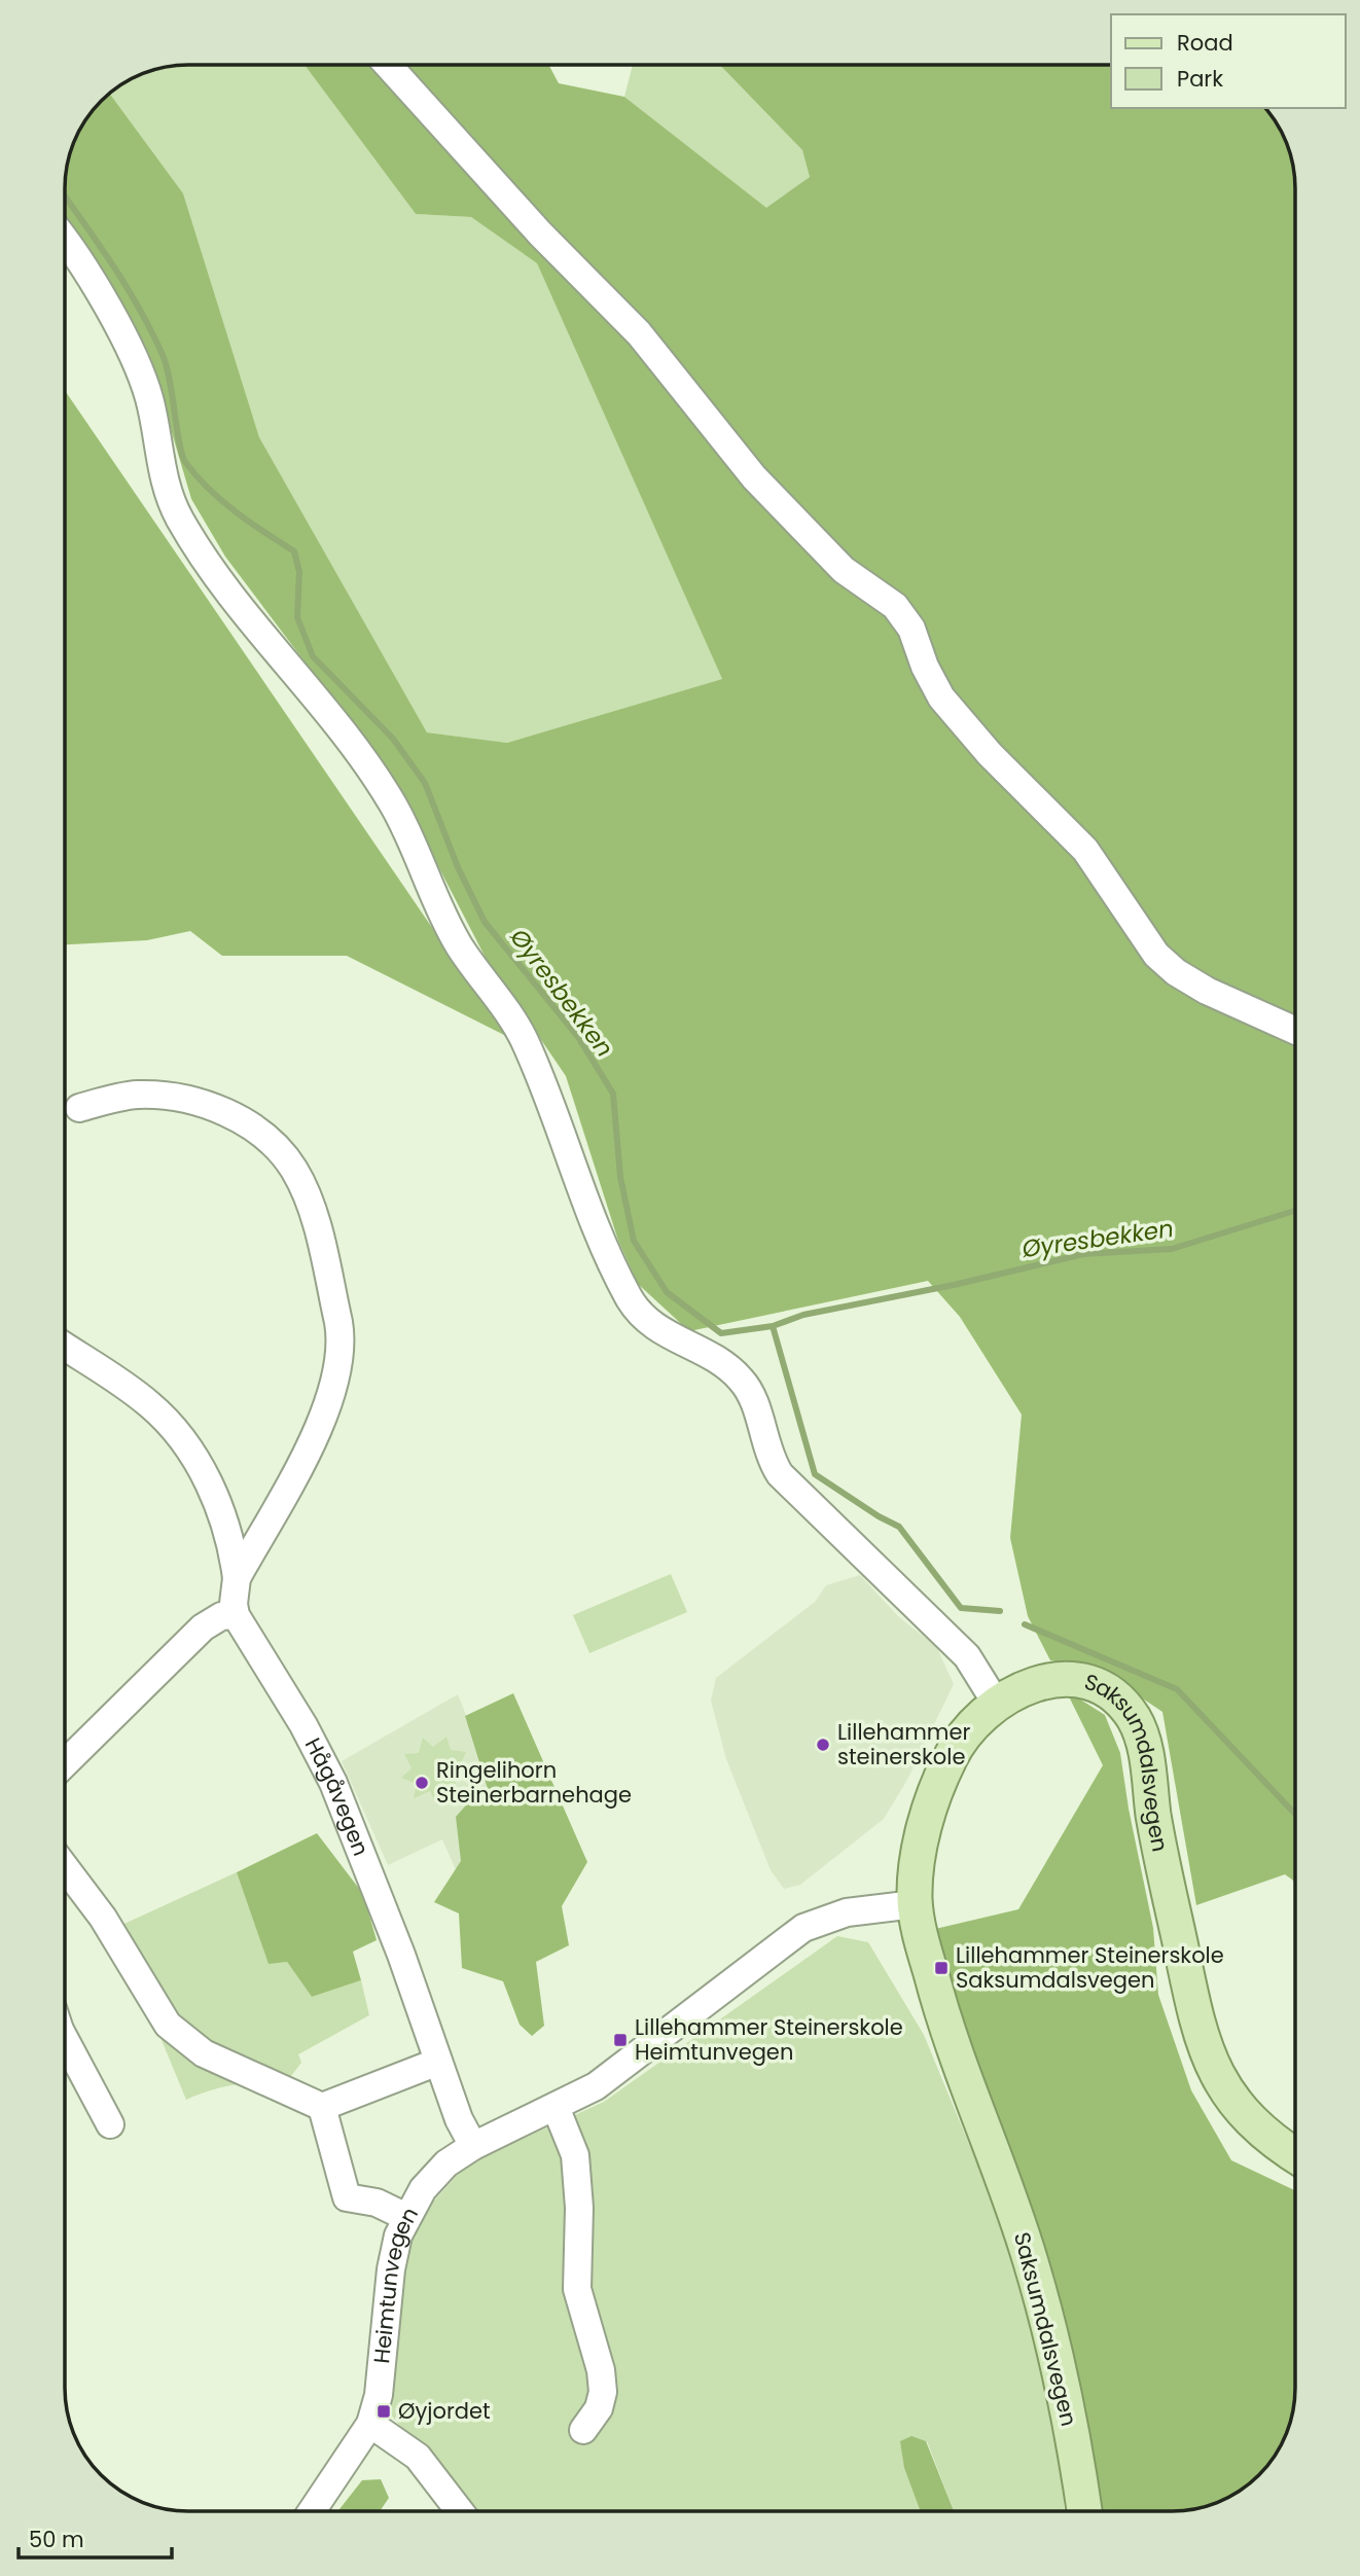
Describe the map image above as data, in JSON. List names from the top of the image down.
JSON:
{
  "streets": {
    "main road": ["Saksumdalsvegen"],
    "street": ["Hågåvegen", "Heimtunvegen"]
  },
  "crossings": [
    ["Saksumdalsvegen", "Heimtunvegen"],
    ["Hågåvegen", "Heimtunvegen"]
  ],
  "water": ["Øyresbekken"],
  "places": {
    "other": ["Lillehammer steinerskole", "Ringelihorn Steinerbarnehage"],
    "transit": ["Lillehammer Steinerskole Saksumdalsvegen", "Lillehammer Steinerskole Heimtunvegen", "Øyjordet"]
  },
  "legend": ["Road", "Park"],
  "scale_bar": "50 m"
}
